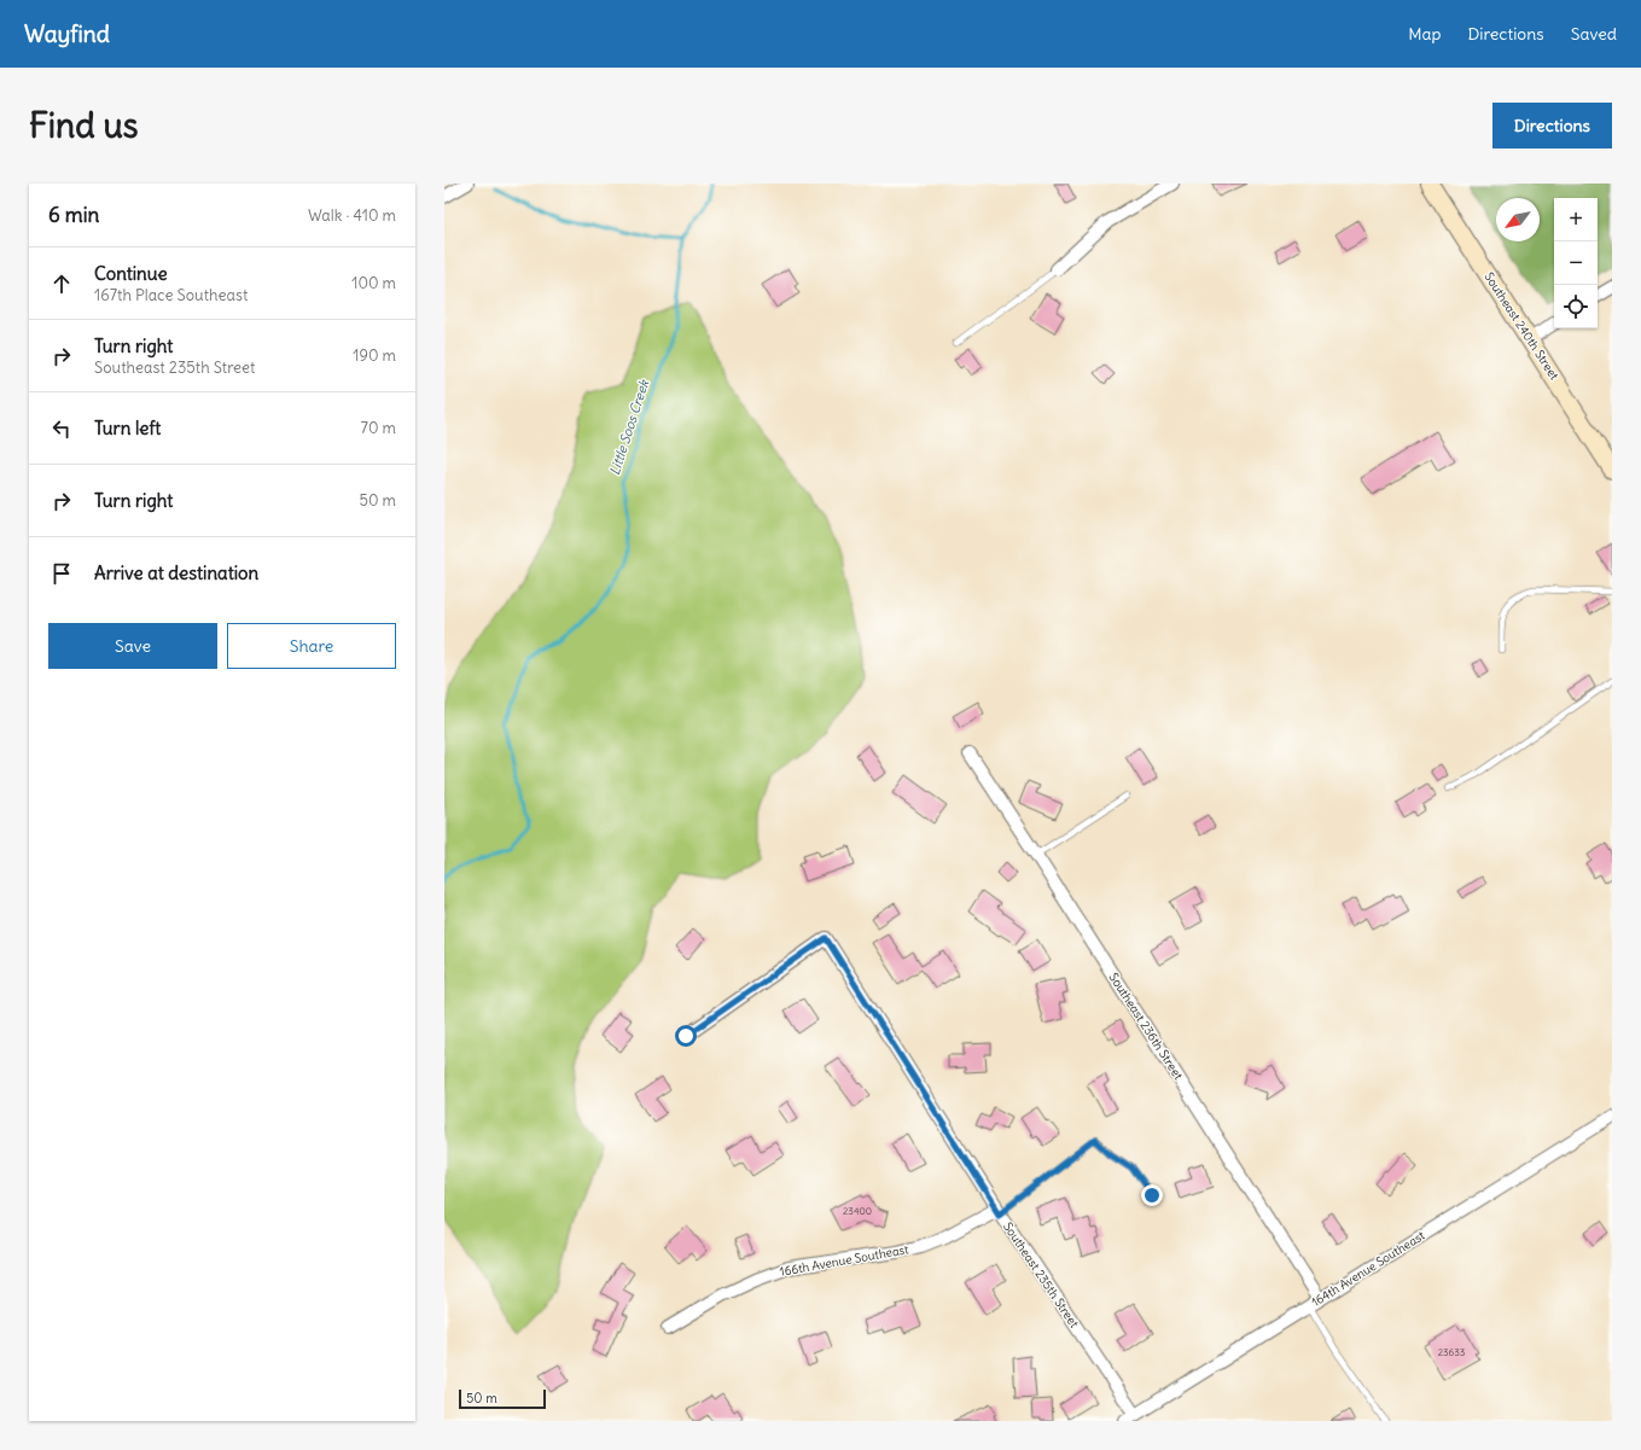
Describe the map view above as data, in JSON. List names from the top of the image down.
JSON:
{
  "streets": {
    "main road": ["Southeast 240th Street"],
    "street": [
      "Southeast 236th Street",
      "166th Avenue Southeast",
      "164th Avenue Southeast",
      "Southeast 235th Street"
    ]
  },
  "crossings": [
    ["Southeast 236th Street", "164th Avenue Southeast"],
    ["166th Avenue Southeast", "Southeast 235th Street"],
    ["164th Avenue Southeast", "Southeast 235th Street"]
  ],
  "water": ["Little Soos Creek"],
  "house_numbers": ["23400", "23633"],
  "scale_bar": "50 m",
  "north": "bottom left",
  "page": {
    "header": "Wayfind",
    "nav": ["Map", "Directions", "Saved"],
    "buttons": [
      "Directions",
      ["Save", "Share"]
    ],
    "title": "Find us",
    "heading": ["6 min", "Walk · 410 m"],
    "map_buttons": ["+", "−"],
    "list": [
      ["Continue", "167th Place Southeast", "100 m"],
      ["Turn right", "Southeast 235th Street", "190 m"],
      ["Turn left", "70 m"],
      ["Turn right", "50 m"],
      "Arrive at destination"
    ],
    "scale": "50 m"
  }
}
